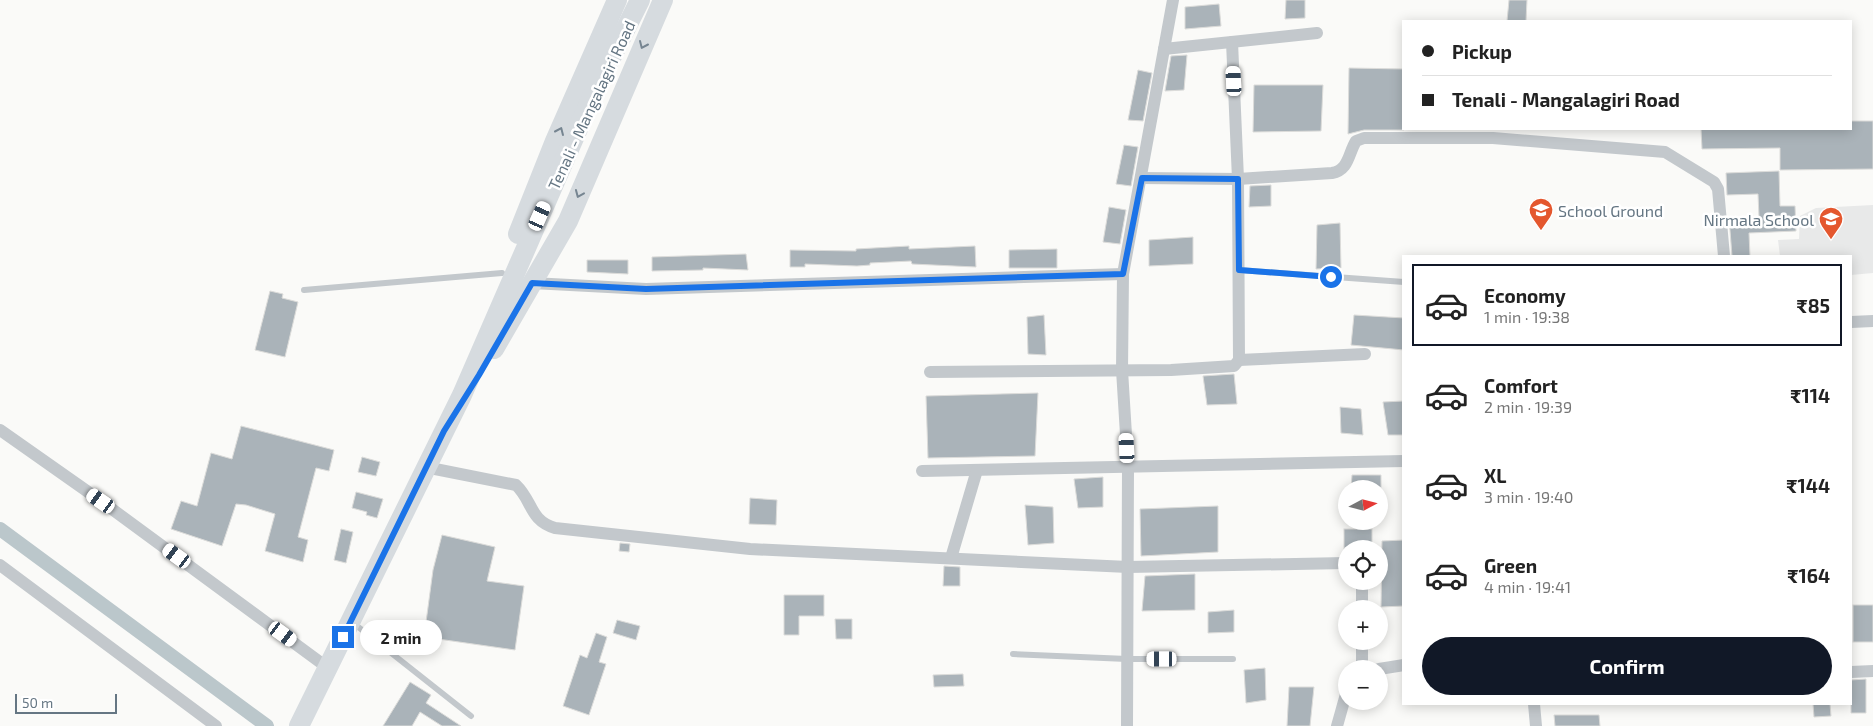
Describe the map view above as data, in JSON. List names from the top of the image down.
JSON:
{
  "streets": {
    "main road": ["Tenali - Mangalagiri Road"]
  },
  "places": {
    "school or university": ["School Ground", "Nirmala School"]
  },
  "scale_bar": "50 m",
  "north": "right",
  "page": {
    "banner": ["Pickup", "Tenali - Mangalagiri Road"],
    "list": [
      {
        "name": "Economy",
        "note": "1 min · 19:38",
        "value": "₹85"
      },
      {
        "name": "Comfort",
        "note": "2 min · 19:39",
        "value": "₹114"
      },
      {
        "name": "XL",
        "note": "3 min · 19:40",
        "value": "₹144"
      },
      {
        "name": "Green",
        "note": "4 min · 19:41",
        "value": "₹164"
      }
    ],
    "map_buttons": ["+", "−"],
    "bubble": "2 min",
    "buttons": "Confirm",
    "scale": "50 m"
  }
}
